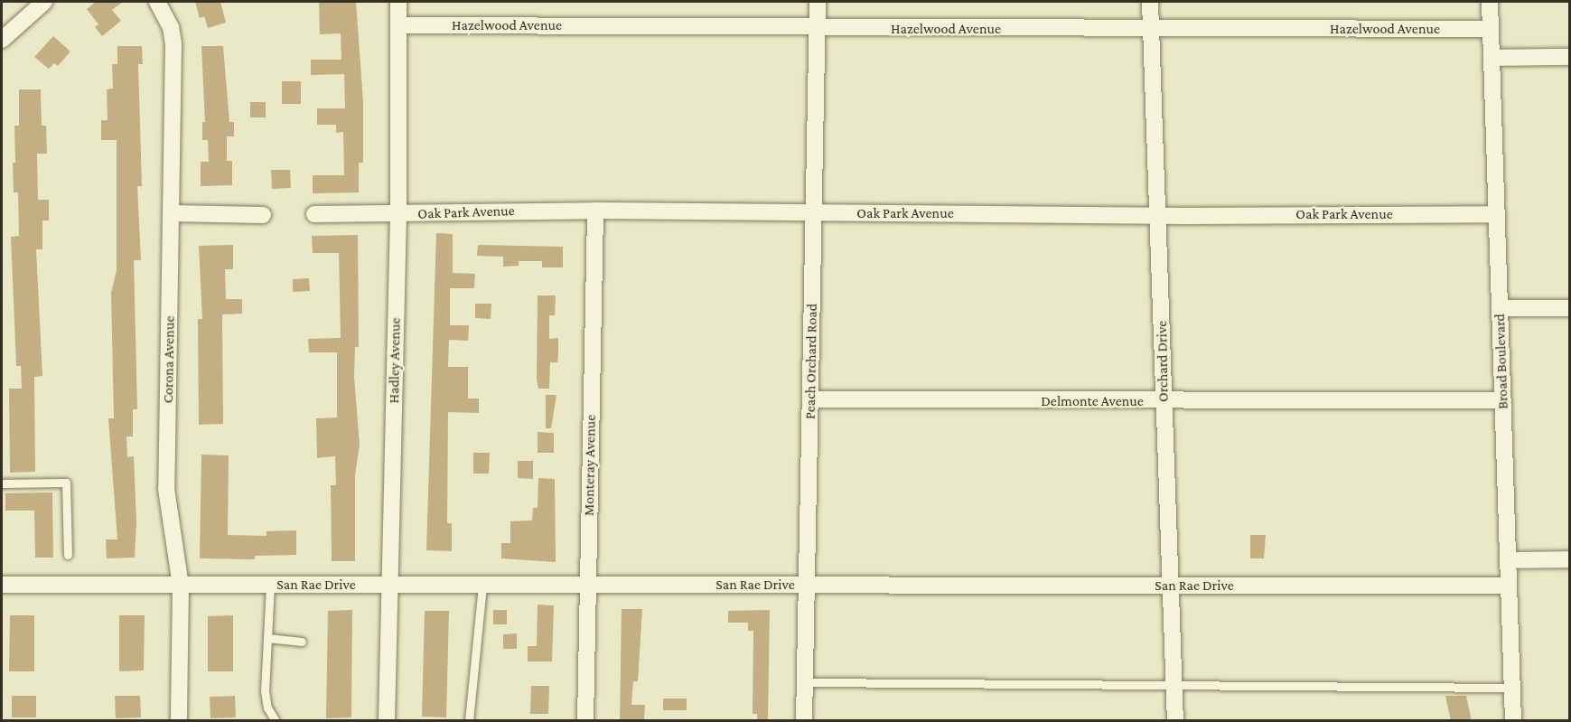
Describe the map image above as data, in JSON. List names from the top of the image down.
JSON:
{
  "streets": {
    "street": [
      "Hazelwood Avenue",
      "Oak Park Avenue",
      "Corona Avenue",
      "Hadley Avenue",
      "Peach Orchard Road",
      "Orchard Drive",
      "Broad Boulevard",
      "Delmonte Avenue",
      "Monteray Avenue",
      "San Rae Drive"
    ]
  },
  "crossings": [
    ["Hazelwood Avenue", "Hadley Avenue"],
    ["Hazelwood Avenue", "Peach Orchard Road"],
    ["Hazelwood Avenue", "Orchard Drive"],
    ["Hazelwood Avenue", "Broad Boulevard"],
    ["Oak Park Avenue", "Hadley Avenue"],
    ["Oak Park Avenue", "Peach Orchard Road"],
    ["Oak Park Avenue", "Orchard Drive"],
    ["Oak Park Avenue", "Broad Boulevard"],
    ["Oak Park Avenue", "Monteray Avenue"],
    ["Corona Avenue", "San Rae Drive"],
    ["Hadley Avenue", "San Rae Drive"],
    ["Peach Orchard Road", "Delmonte Avenue"],
    ["Peach Orchard Road", "San Rae Drive"],
    ["Orchard Drive", "Delmonte Avenue"],
    ["Orchard Drive", "San Rae Drive"],
    ["Broad Boulevard", "Delmonte Avenue"],
    ["Broad Boulevard", "San Rae Drive"],
    ["Monteray Avenue", "San Rae Drive"]
  ]
}
